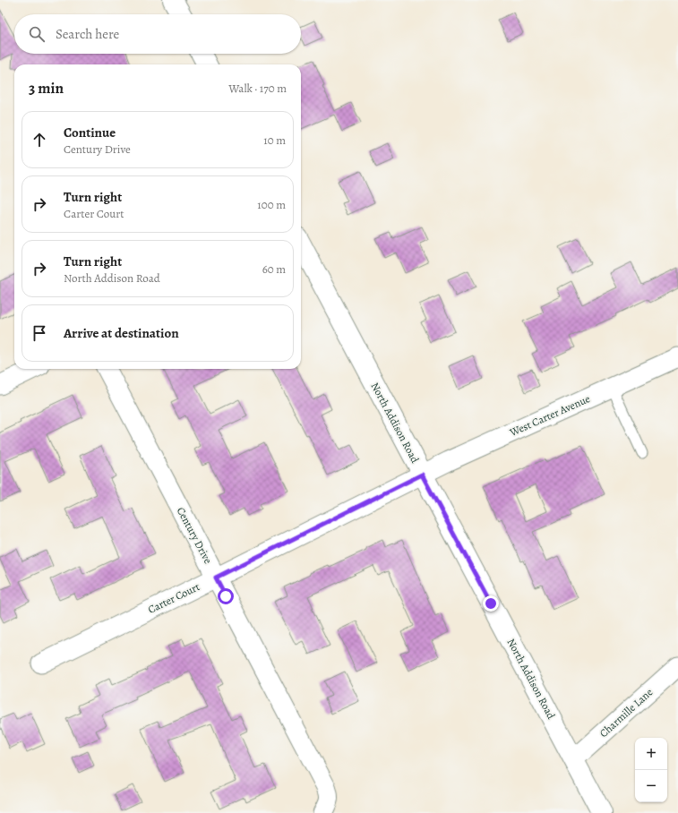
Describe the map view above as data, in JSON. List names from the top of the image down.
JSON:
{
  "streets": {
    "street": [
      "West Carter Avenue",
      "North Addison Road",
      "Century Drive",
      "Carter Court",
      "Charmille Lane"
    ]
  },
  "crossings": [
    ["West Carter Avenue", "North Addison Road"],
    ["West Carter Avenue", "Carter Court"],
    ["North Addison Road", "Carter Court"],
    ["North Addison Road", "Charmille Lane"],
    ["Century Drive", "Carter Court"]
  ],
  "page": {
    "search": "Search here",
    "heading": ["3 min", "Walk · 170 m"],
    "list": [
      ["Continue", "Century Drive", "10 m"],
      ["Turn right", "Carter Court", "100 m"],
      ["Turn right", "North Addison Road", "60 m"],
      "Arrive at destination"
    ],
    "map_buttons": ["+", "−"]
  }
}
